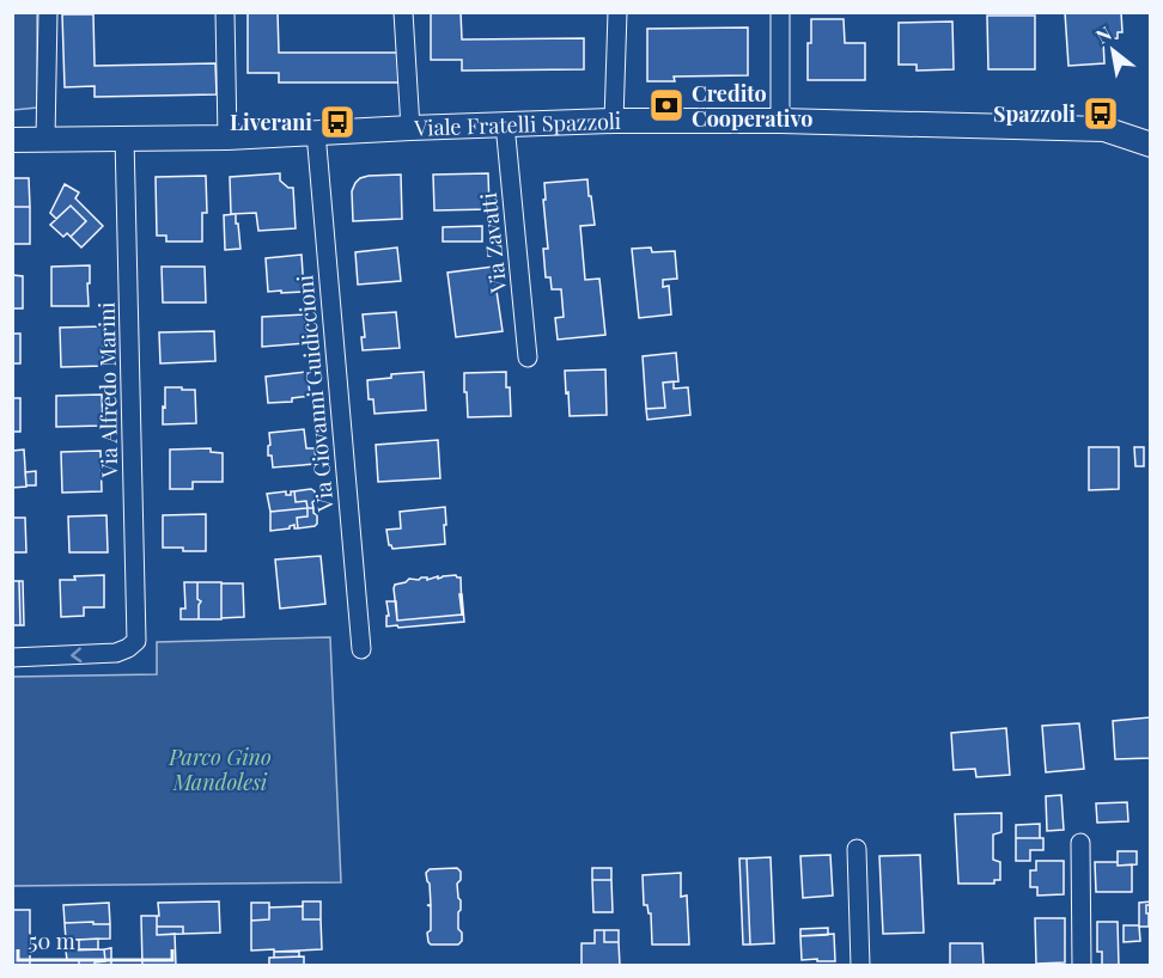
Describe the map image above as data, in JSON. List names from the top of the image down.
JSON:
{
  "streets": {
    "street": [
      "Viale Fratelli Spazzoli",
      "Via Zavatti",
      "Via Alfredo Marini",
      "Via Giovanni Guidiccioni"
    ]
  },
  "crossings": [
    ["Viale Fratelli Spazzoli", "Via Zavatti"],
    ["Viale Fratelli Spazzoli", "Via Alfredo Marini"],
    ["Viale Fratelli Spazzoli", "Via Giovanni Guidiccioni"]
  ],
  "one_way": ["Via Alfredo Marini"],
  "parks": ["Parco Gino Mandolesi"],
  "places": {
    "bank": ["Credito Cooperativo"],
    "bus stop": ["Spazzoli", "Liverani"]
  },
  "scale_bar": "50 m",
  "north": "top left"
}
